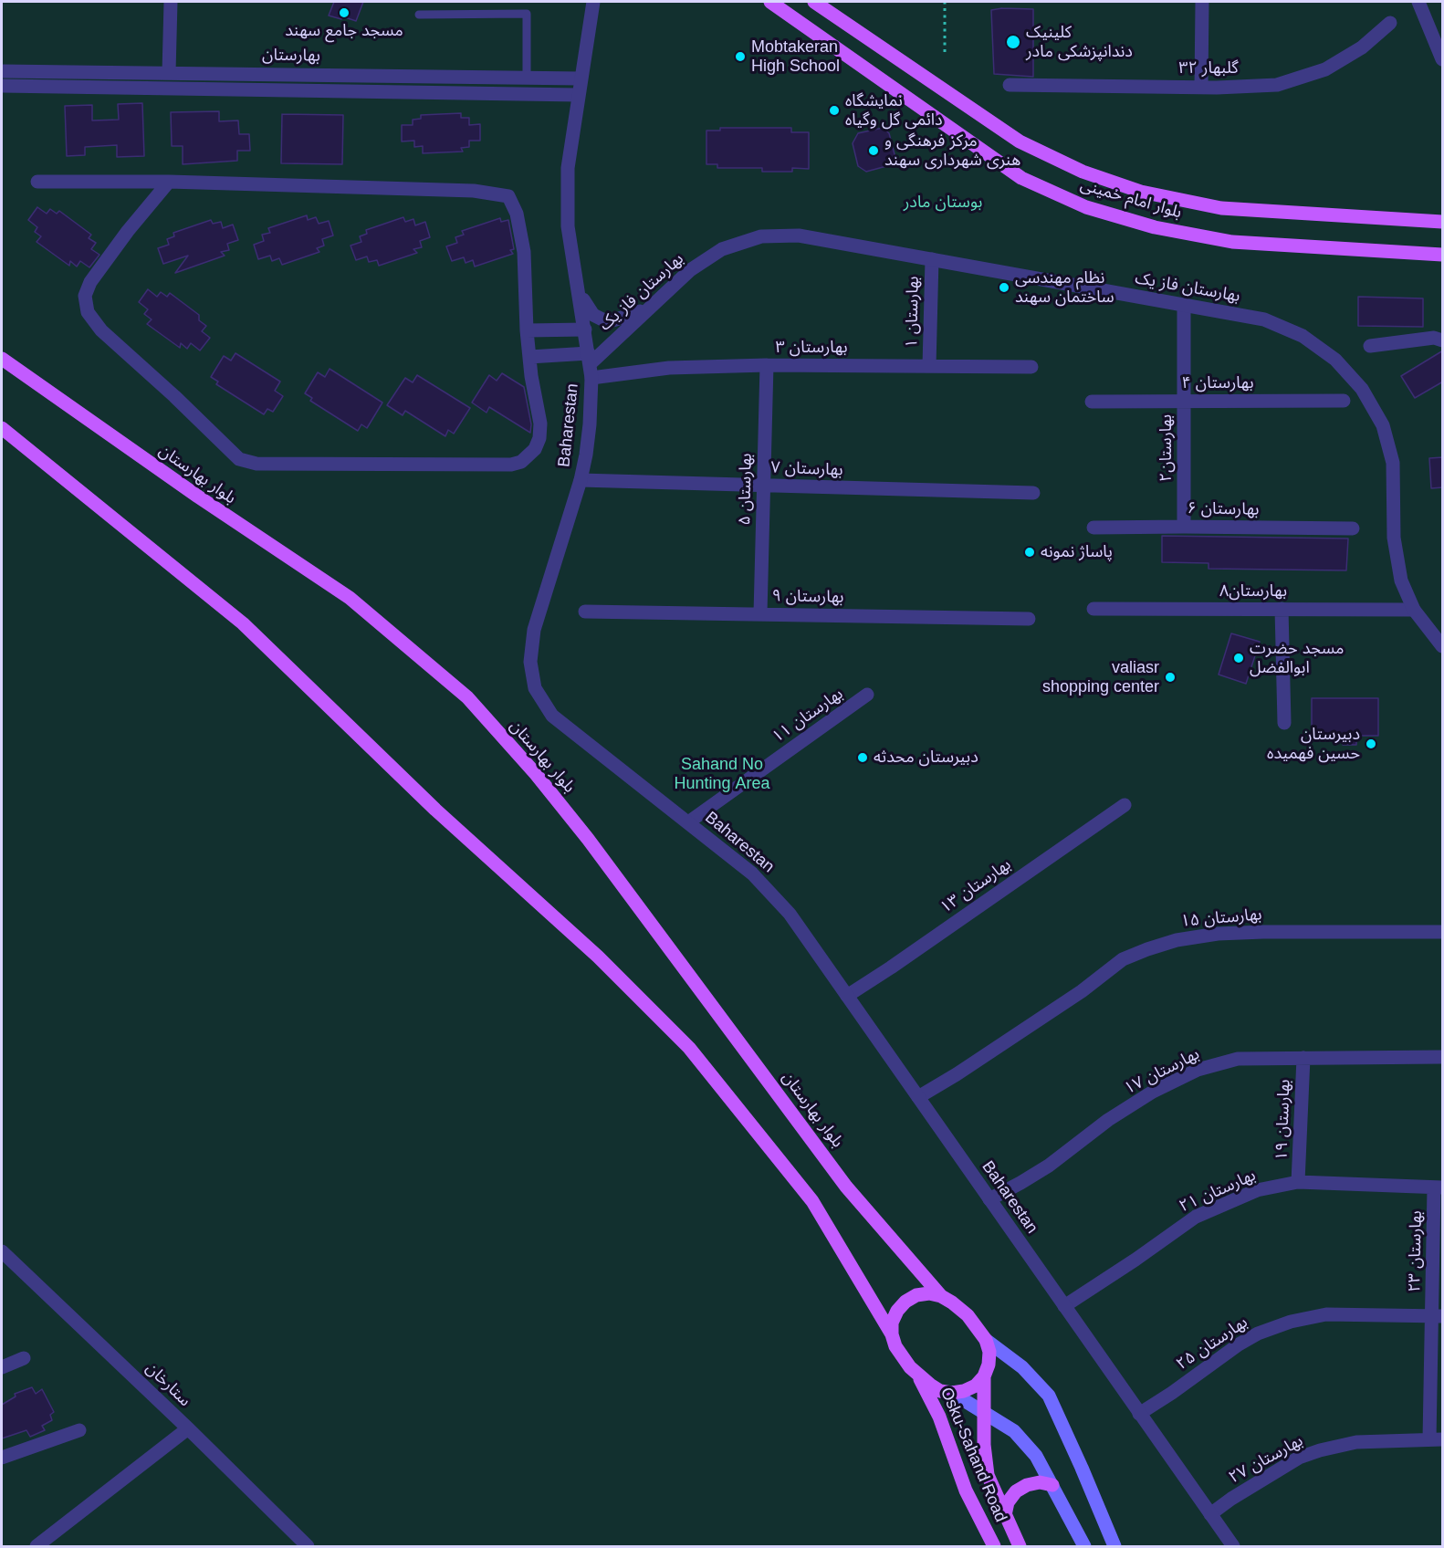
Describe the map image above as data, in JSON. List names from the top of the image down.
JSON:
{
  "streets": {
    "main road": ["بلوار امام خمینی", "بلوار بهارستان", "Osku-Sahand Road"],
    "street": [
      "بهارستان",
      "گلبهار ۳۲",
      "بهارستان فاز یک",
      "بهارستان ۱",
      "بهارستان ۳",
      "بهارستان ۴",
      "Baharestan",
      "بهارستان۲",
      "بهارستان ۷",
      "بهارستان ۵",
      "بهارستان ۶",
      "بهارستان۸",
      "بهارستان ۹",
      "بهارستان ۱۱",
      "بهارستان ۱۳",
      "بهارستان ۱۵",
      "بهارستان ۱۷",
      "بهارستان ۱۹",
      "بهارستان ۲۱",
      "بهارستان ۲۳",
      "بهارستان ۲۵",
      "ستارخان",
      "بهارستان ۲۷"
    ]
  },
  "crossings": [
    ["بهارستان", "Baharestan"],
    ["بهارستان فاز یک", "بهارستان ۱"],
    ["بهارستان فاز یک", "بهارستان ۳"],
    ["بهارستان فاز یک", "Baharestan"],
    ["بهارستان فاز یک", "بهارستان۲"],
    ["بهارستان فاز یک", "بهارستان۸"],
    ["بهارستان ۱", "بهارستان ۳"],
    ["بهارستان ۳", "Baharestan"],
    ["بهارستان ۳", "بهارستان ۵"],
    ["بهارستان ۴", "بهارستان۲"],
    ["Baharestan", "بهارستان ۷"],
    ["Baharestan", "بهارستان ۱۱"],
    ["Baharestan", "بهارستان ۱۳"],
    ["Baharestan", "بهارستان ۱۵"],
    ["Baharestan", "بهارستان ۱۷"],
    ["Baharestan", "بهارستان ۲۱"],
    ["Baharestan", "بهارستان ۲۵"],
    ["Baharestan", "بهارستان ۲۷"],
    ["بهارستان۲", "بهارستان ۶"],
    ["بهارستان ۷", "بهارستان ۵"],
    ["بلوار بهارستان", "Osku-Sahand Road"],
    ["بهارستان ۵", "بهارستان ۹"],
    ["بهارستان ۱۷", "بهارستان ۱۹"],
    ["بهارستان ۱۹", "بهارستان ۲۱"],
    ["بهارستان ۲۱", "بهارستان ۲۳"],
    ["بهارستان ۲۳", "بهارستان ۲۵"],
    ["بهارستان ۲۳", "بهارستان ۲۷"]
  ],
  "parks": ["بوستان مادر", "Sahand No Hunting Area"],
  "places": [
    "مسجد جامع سهند",
    "کلینیک دندانپزشکی مادر",
    "Mobtakeran High School",
    "نمایشگاه دائمی گل وگیاه",
    "مرکز فرهنگی و هنری شهرداری سهند",
    "نظام مهندسی ساختمان سهند",
    "پاساژ نمونه",
    "مسجد حضرت ابوالفضل",
    "valiasr shopping center",
    "دبیرستان حسین فهمیده",
    "دبیرستان محدثه"
  ]
}
